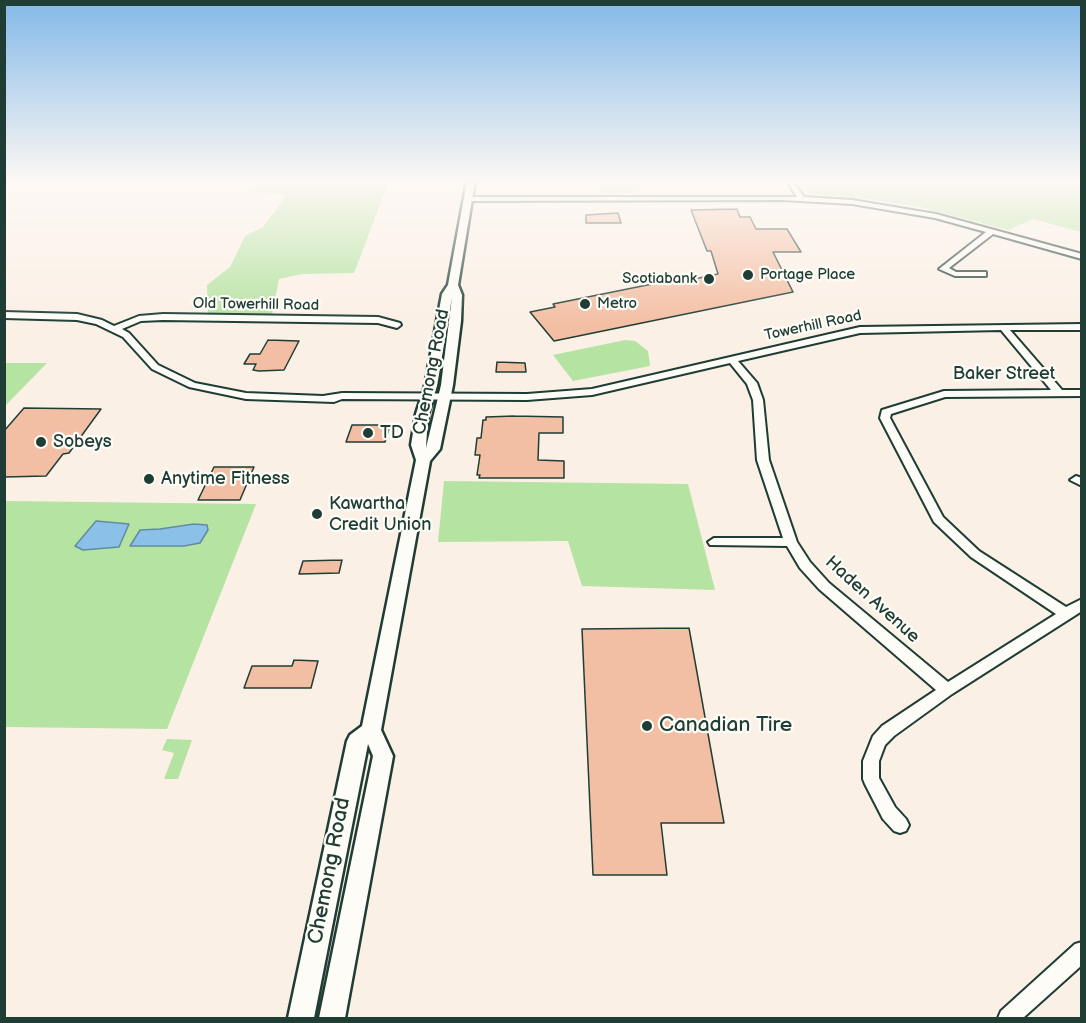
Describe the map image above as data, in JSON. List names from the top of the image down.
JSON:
{
  "streets": {
    "main road": ["Chemong Road"],
    "street": [
      "Old Towerhill Road",
      "Towerhill Road",
      "Baker Street",
      "Haden Avenue"
    ]
  },
  "crossings": [
    ["Old Towerhill Road", "Towerhill Road"],
    ["Towerhill Road", "Chemong Road"],
    ["Towerhill Road", "Haden Avenue"]
  ],
  "places": [
    "Portage Place",
    "Scotiabank",
    "Metro",
    "TD",
    "Sobeys",
    "Anytime Fitness",
    "Kawartha Credit Union",
    "Canadian Tire"
  ]
}
